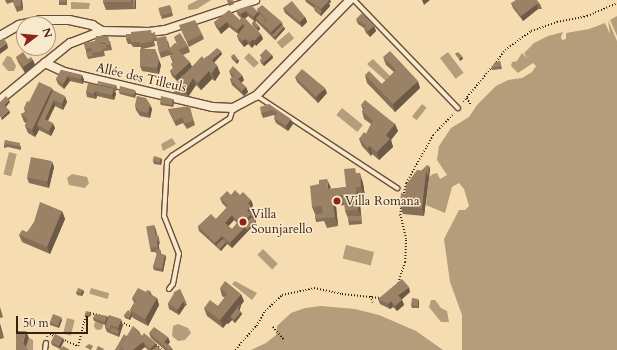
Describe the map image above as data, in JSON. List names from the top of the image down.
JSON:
{
  "streets": {
    "street": ["Allée des Tilleuls"]
  },
  "places": ["Villa Romana", "Villa Sounjarello"],
  "scale_bar": "50 m",
  "north": "right"
}
